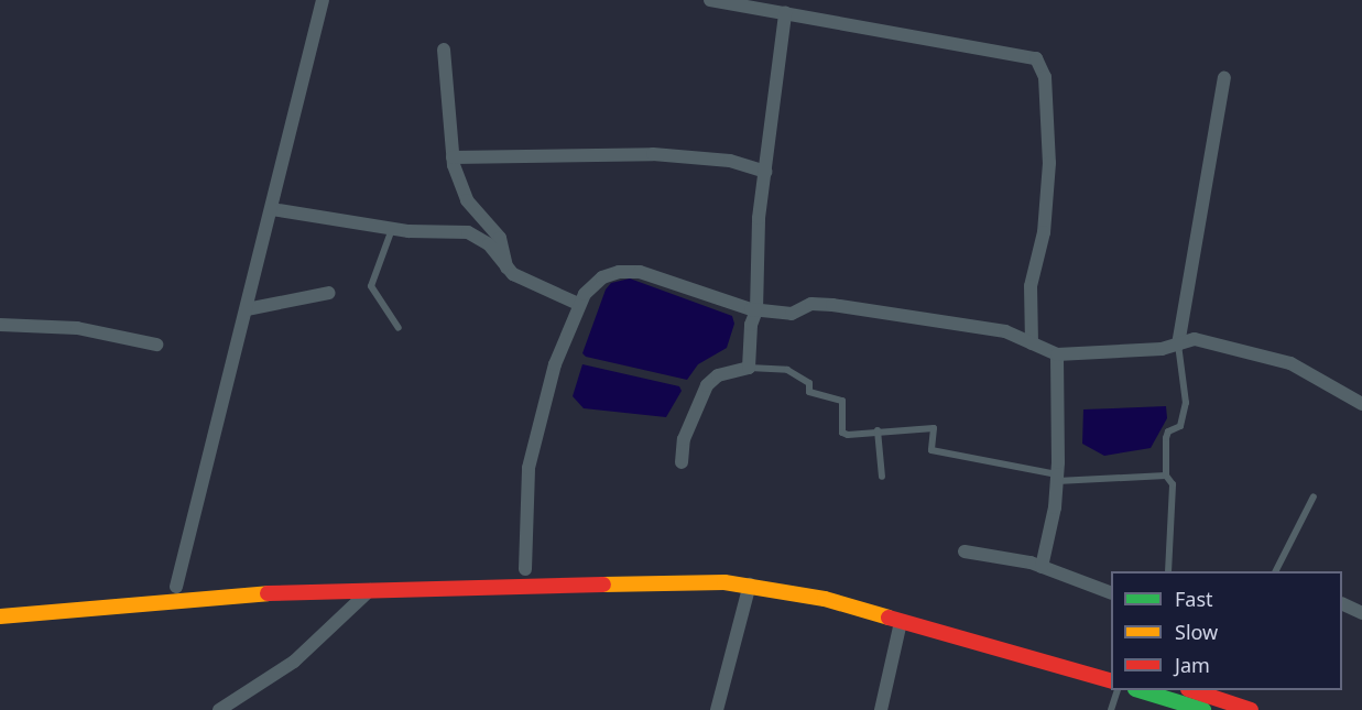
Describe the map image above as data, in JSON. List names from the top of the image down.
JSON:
{
  "legend": ["Fast", "Slow", "Jam"]
}
